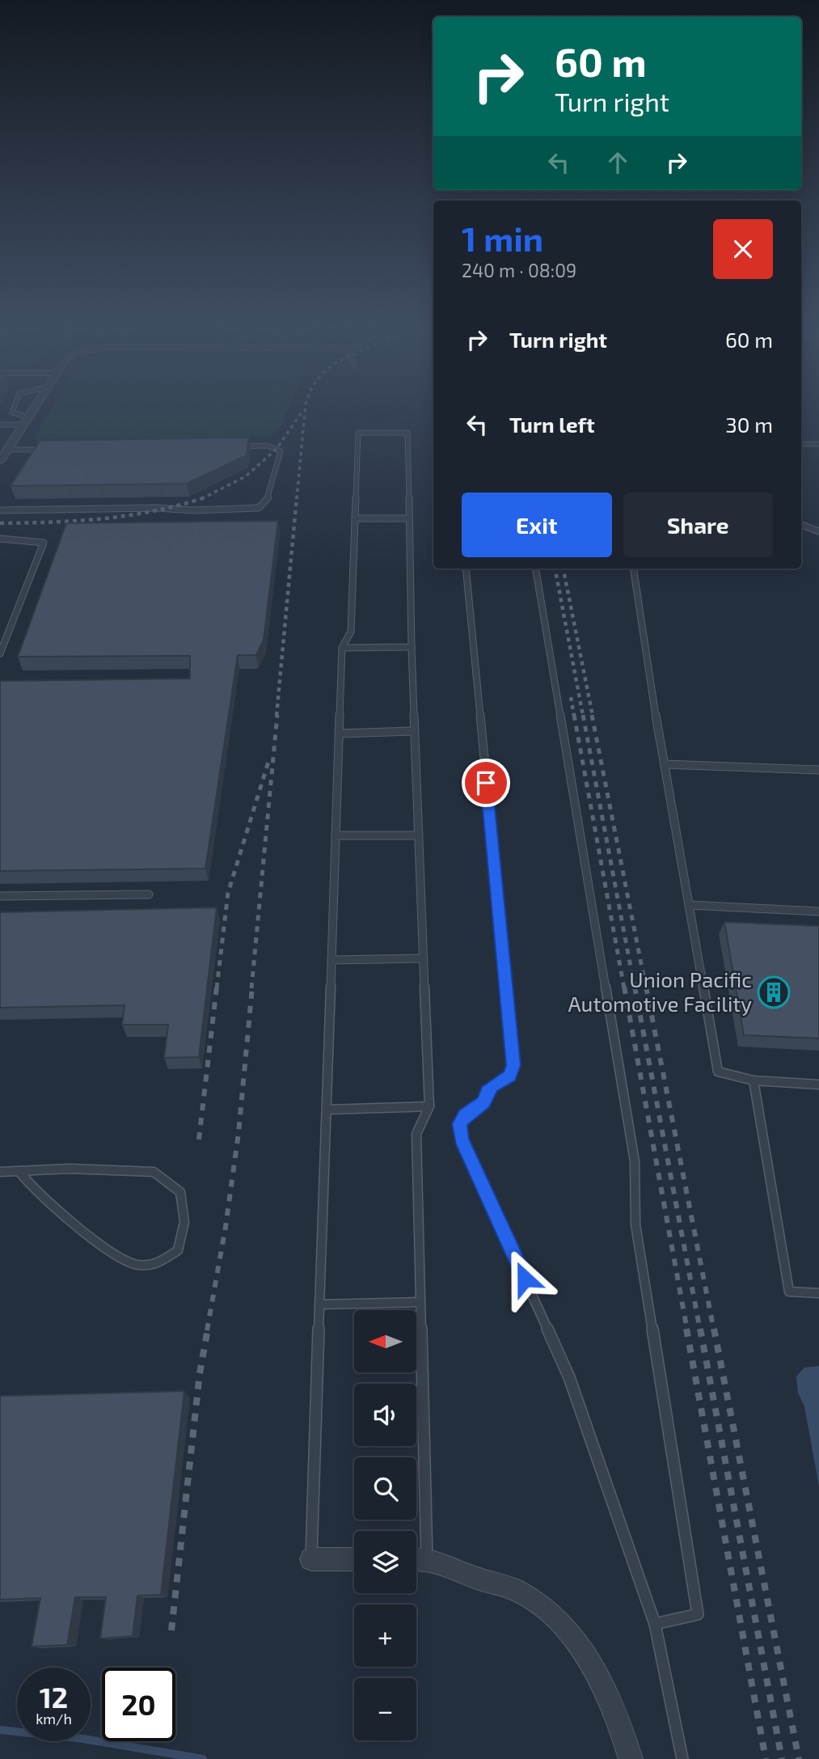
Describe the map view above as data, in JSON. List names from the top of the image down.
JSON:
{
  "places": {
    "building": ["Union Pacific Automotive Facility"]
  },
  "north": "left",
  "page": {
    "turn": ["60 m", "Turn right"],
    "heading": ["1 min", "240 m · 08:09"],
    "list": [
      {
        "name": "Turn right",
        "value": "60 m"
      },
      {
        "name": "Turn left",
        "value": "30 m"
      }
    ],
    "buttons": ["Exit", "Share"],
    "map_buttons": ["+", "−"],
    "speed": "12 km/h",
    "limit": "20"
  }
}
